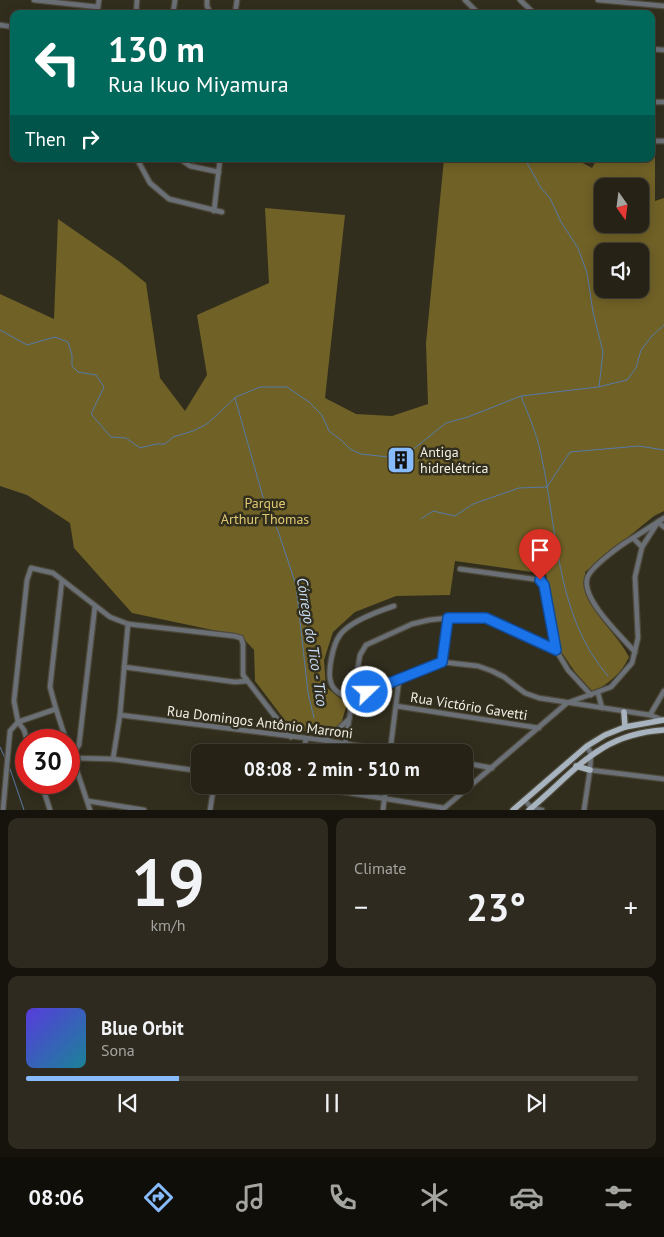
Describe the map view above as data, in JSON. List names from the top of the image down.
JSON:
{
  "streets": {
    "street": ["Rua Victório Gavetti", "Rua Domingos Antônio Marroni"]
  },
  "water": ["Córrego do Tico - Tico"],
  "parks": ["Parque Arthur Thomas"],
  "places": {
    "building": ["Antiga hidrelétrica"]
  },
  "north": "bottom",
  "page": {
    "turn": ["130 m", "Rua Ikuo Miyamura"],
    "then": "Then",
    "limit": "30",
    "trip": "08:08 · 2 min · 510 m",
    "tile": [
      ["19", "km/h"],
      "Climate"
    ],
    "heat": ["−", "23°", "+"],
    "song": ["Blue Orbit", "Sona"],
    "tabs": "08:06"
  }
}
